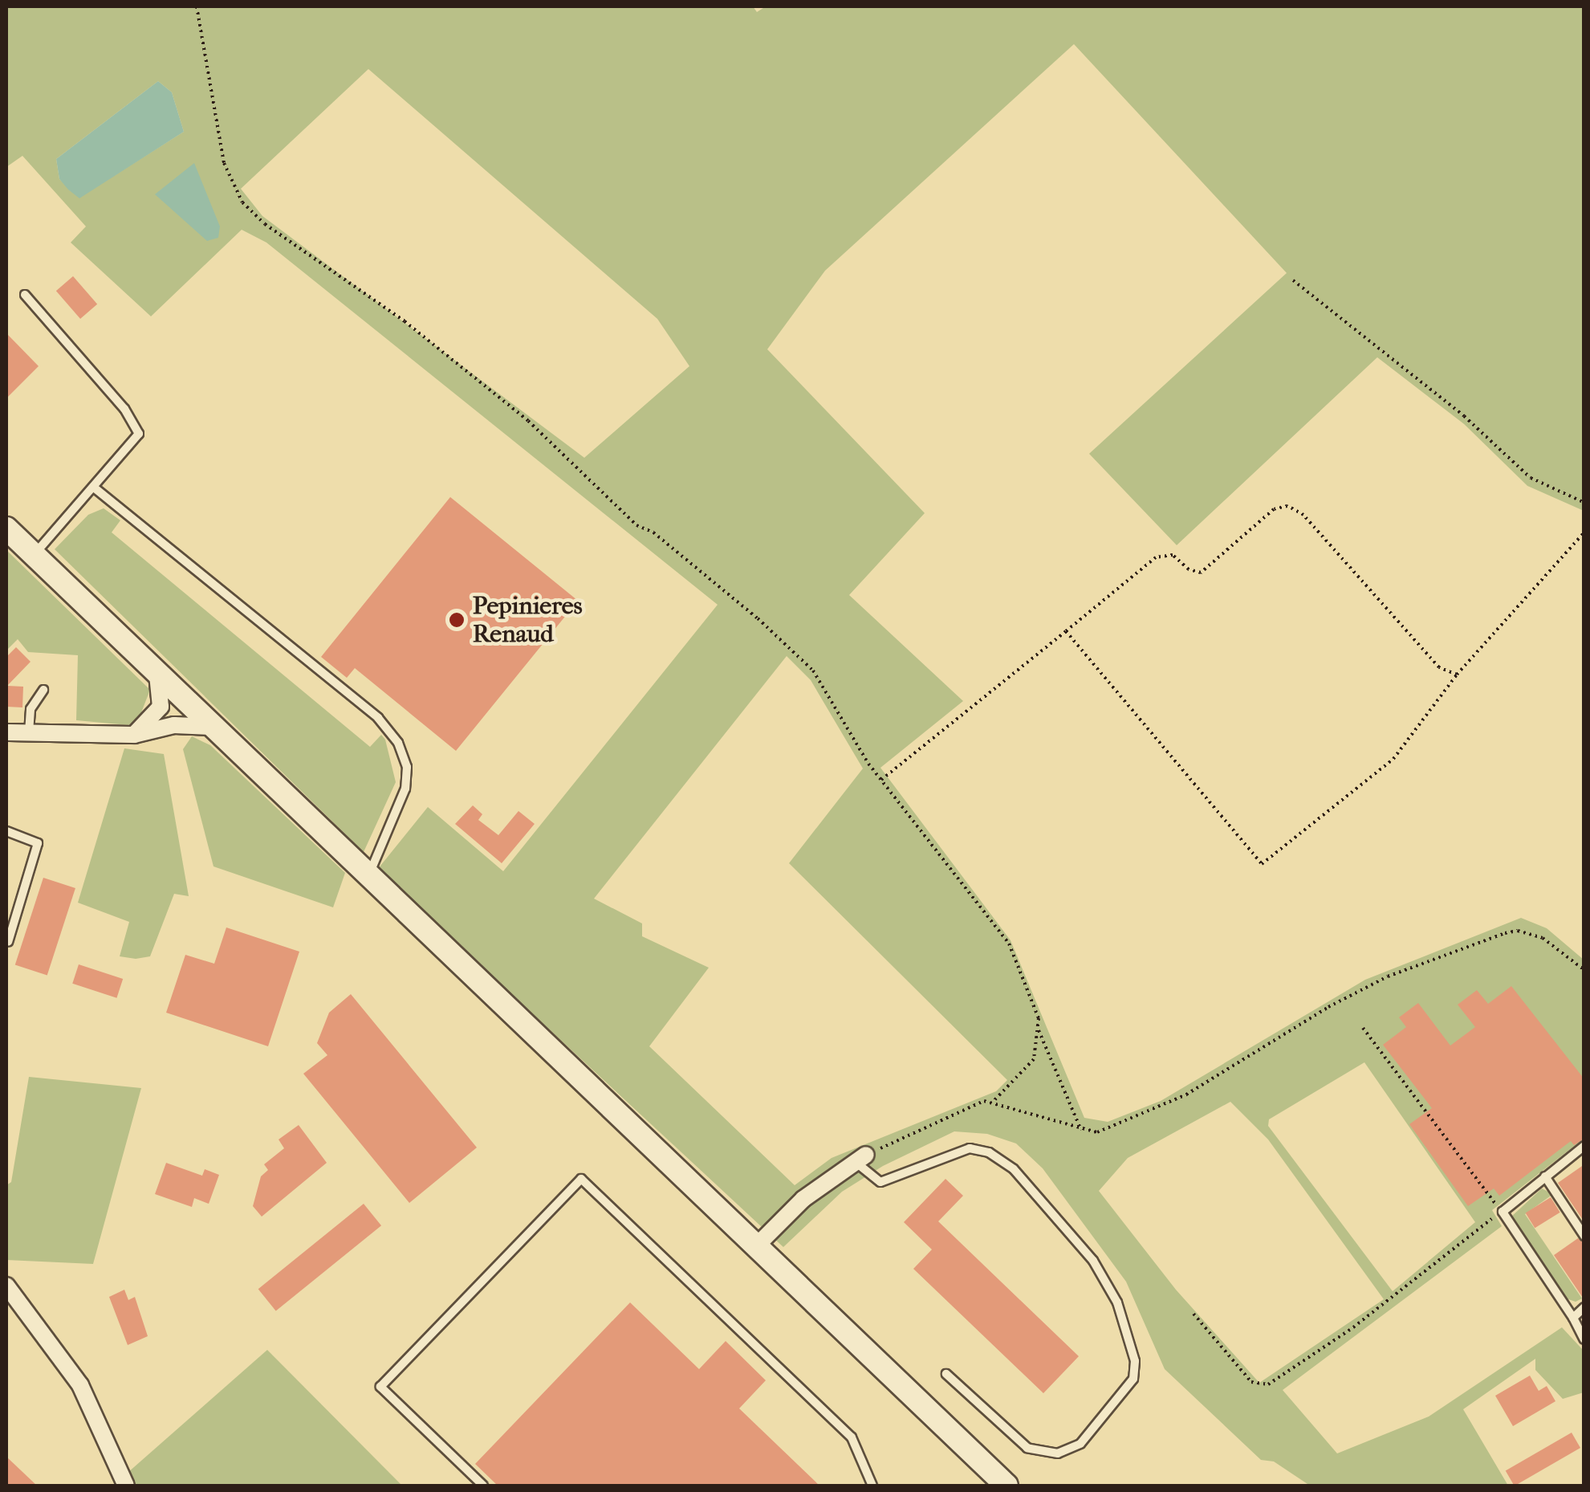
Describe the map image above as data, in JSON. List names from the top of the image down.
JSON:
{
  "places": ["Pepinieres Renaud"]
}
